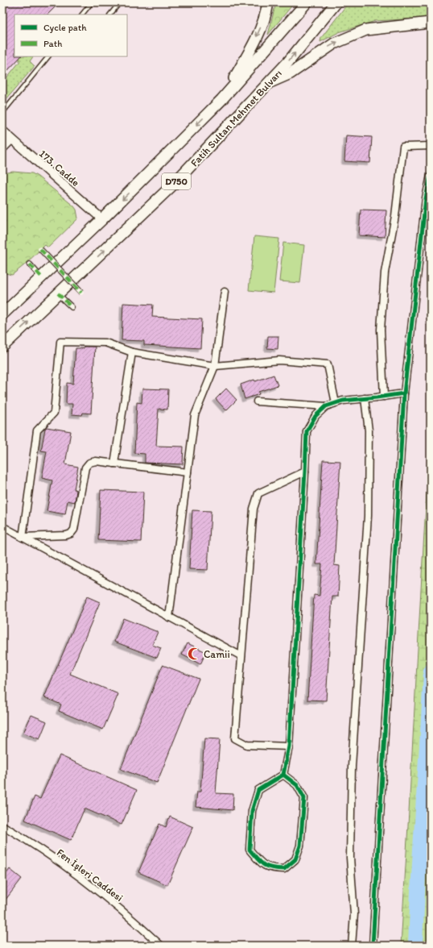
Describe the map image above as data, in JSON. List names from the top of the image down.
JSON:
{
  "streets": {
    "highway": ["Fatih Sultan Mehmet Bulvarı", "D750"],
    "street": ["173. Cadde", "Fen İşleri Caddesi"]
  },
  "crossings": [
    ["173. Cadde", "D750"]
  ],
  "places": {
    "mosque": ["Camii"]
  },
  "legend": ["Cycle path", "Path"]
}
